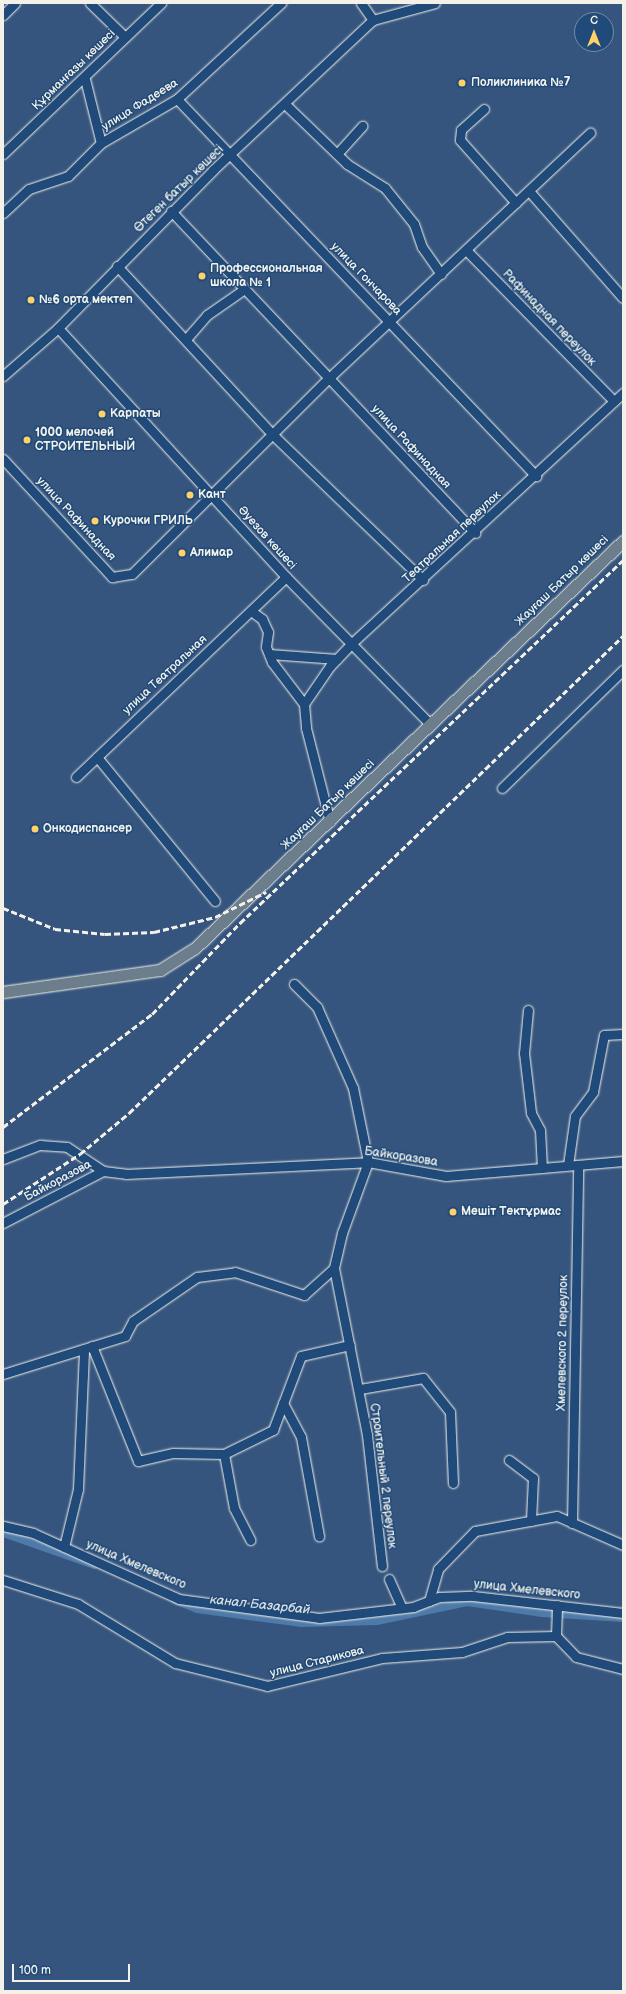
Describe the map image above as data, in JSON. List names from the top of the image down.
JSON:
{
  "streets": {
    "main road": ["Жауғаш Батыр көшесі"],
    "street": [
      "Құрманғазы көшесі",
      "улица Фадеева",
      "Өтеген батыр көшесі",
      "улица Гончарова",
      "Рафинадная переулок",
      "улица Рафинадная",
      "Театральная переулок",
      "Әуезов көшесі",
      "улица Театральная",
      "Байкоразова",
      "Хмелевского 2 переулок",
      "Строительный 2 переулок",
      "улица Хмелевского",
      "улица Старикова"
    ]
  },
  "crossings": [
    ["улица Фадеева", "улица Гончарова"],
    ["Өтеген батыр көшесі", "улица Гончарова"],
    ["Өтеген батыр көшесі", "улица Рафинадная"],
    ["Өтеген батыр көшесі", "Әуезов көшесі"],
    ["улица Гончарова", "улица Рафинадная"],
    ["улица Гончарова", "Театральная переулок"],
    ["Рафинадная переулок", "улица Рафинадная"],
    ["Рафинадная переулок", "Театральная переулок"],
    ["улица Рафинадная", "Театральная переулок"],
    ["улица Рафинадная", "Әуезов көшесі"],
    ["Театральная переулок", "Әуезов көшесі"],
    ["Әуезов көшесі", "Жауғаш Батыр көшесі"],
    ["Әуезов көшесі", "улица Театральная"],
    ["Байкоразова", "Хмелевского 2 переулок"],
    ["Байкоразова", "Строительный 2 переулок"]
  ],
  "water": ["канал Базарбай"],
  "places": [
    "Поликлиника №7",
    "Профессиональная школа № 1",
    "№6 орта мектеп",
    "Карпаты",
    "1000 мелочей СТРОИТЕЛЬНЫЙ",
    "Кант",
    "Курочки ГРИЛЬ",
    "Алимар",
    "Онкодиспансер",
    "Мешіт Тектұрмас"
  ],
  "scale_bar": "100 m",
  "north": "top"
}
